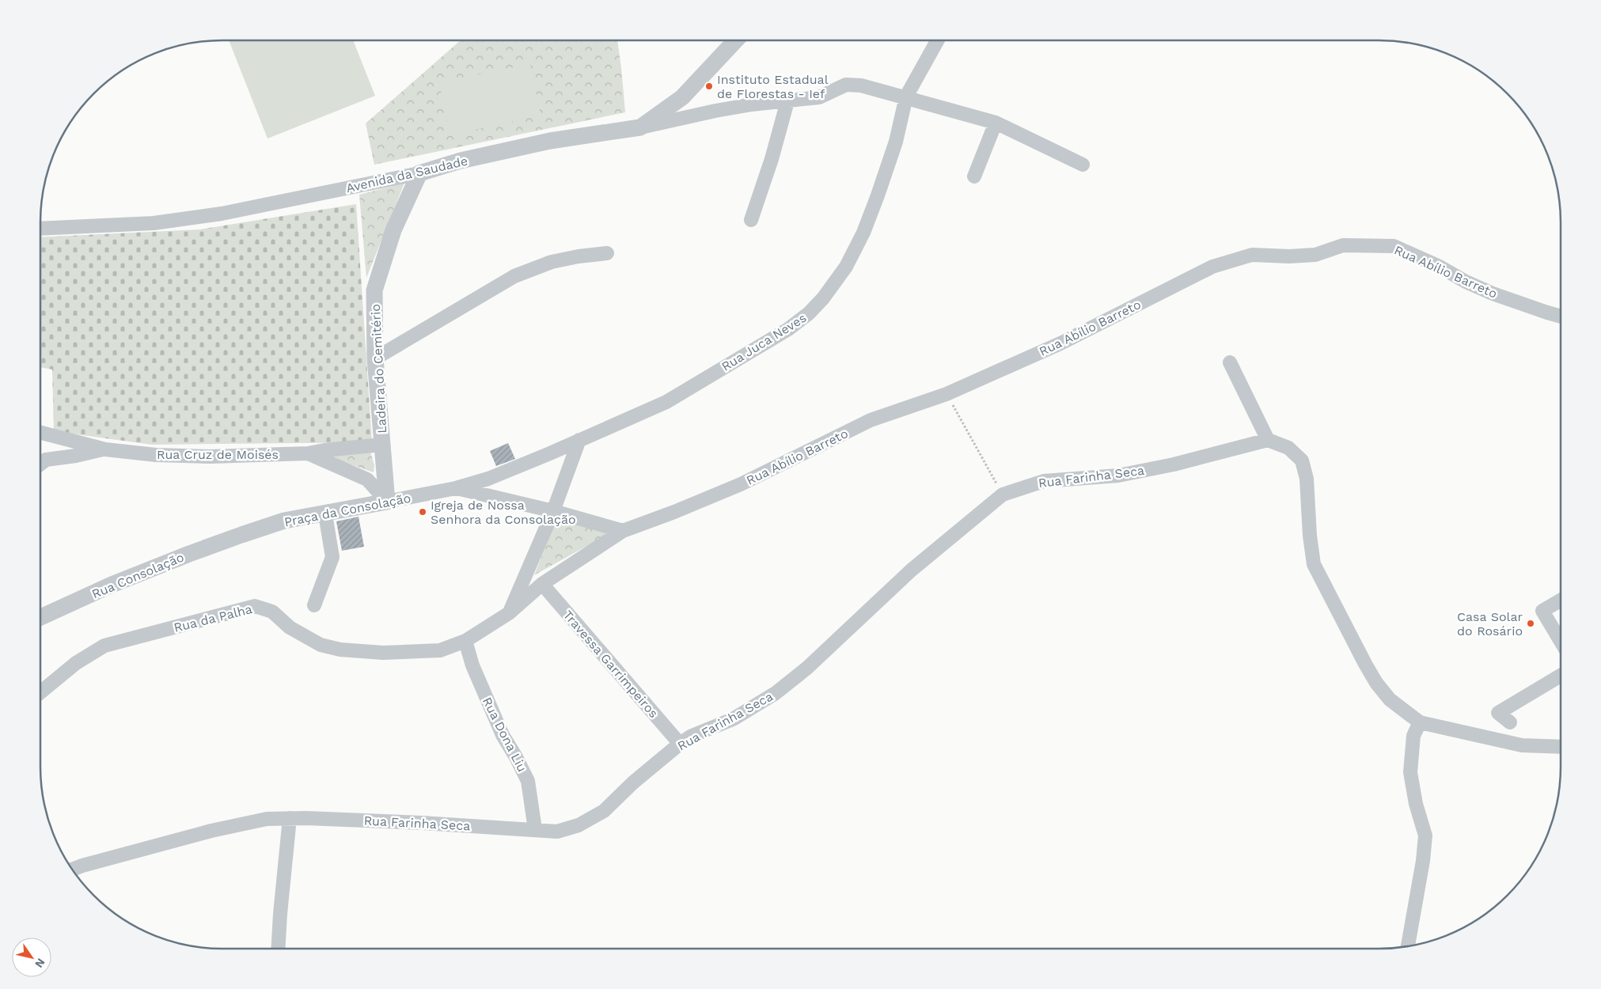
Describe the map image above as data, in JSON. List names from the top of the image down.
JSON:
{
  "streets": {
    "street": [
      "Avenida da Saudade",
      "Rua Abílio Barreto",
      "Rua Juca Neves",
      "Ladeira do Cemitério",
      "Rua Cruz de Moisés",
      "Rua Farinha Seca",
      "Praça da Consolação",
      "Rua Consolação",
      "Rua da Palha",
      "Travessa Garrimpeiros",
      "Rua Dona Liu"
    ]
  },
  "crossings": [
    ["Avenida da Saudade", "Ladeira do Cemitério"],
    ["Rua Abílio Barreto", "Rua da Palha"],
    ["Rua Abílio Barreto", "Travessa Garrimpeiros"],
    ["Rua Juca Neves", "Praça da Consolação"],
    ["Ladeira do Cemitério", "Rua Cruz de Moisés"],
    ["Ladeira do Cemitério", "Praça da Consolação"],
    ["Rua Cruz de Moisés", "Praça da Consolação"],
    ["Rua Farinha Seca", "Travessa Garrimpeiros"],
    ["Rua Farinha Seca", "Rua Dona Liu"],
    ["Praça da Consolação", "Rua Consolação"],
    ["Rua da Palha", "Travessa Garrimpeiros"],
    ["Rua da Palha", "Rua Dona Liu"]
  ],
  "places": ["Instituto Estadual de Florestas - Ief", "Igreja de Nossa Senhora da Consolação", "Casa Solar do Rosário"],
  "north": "bottom right"
}
